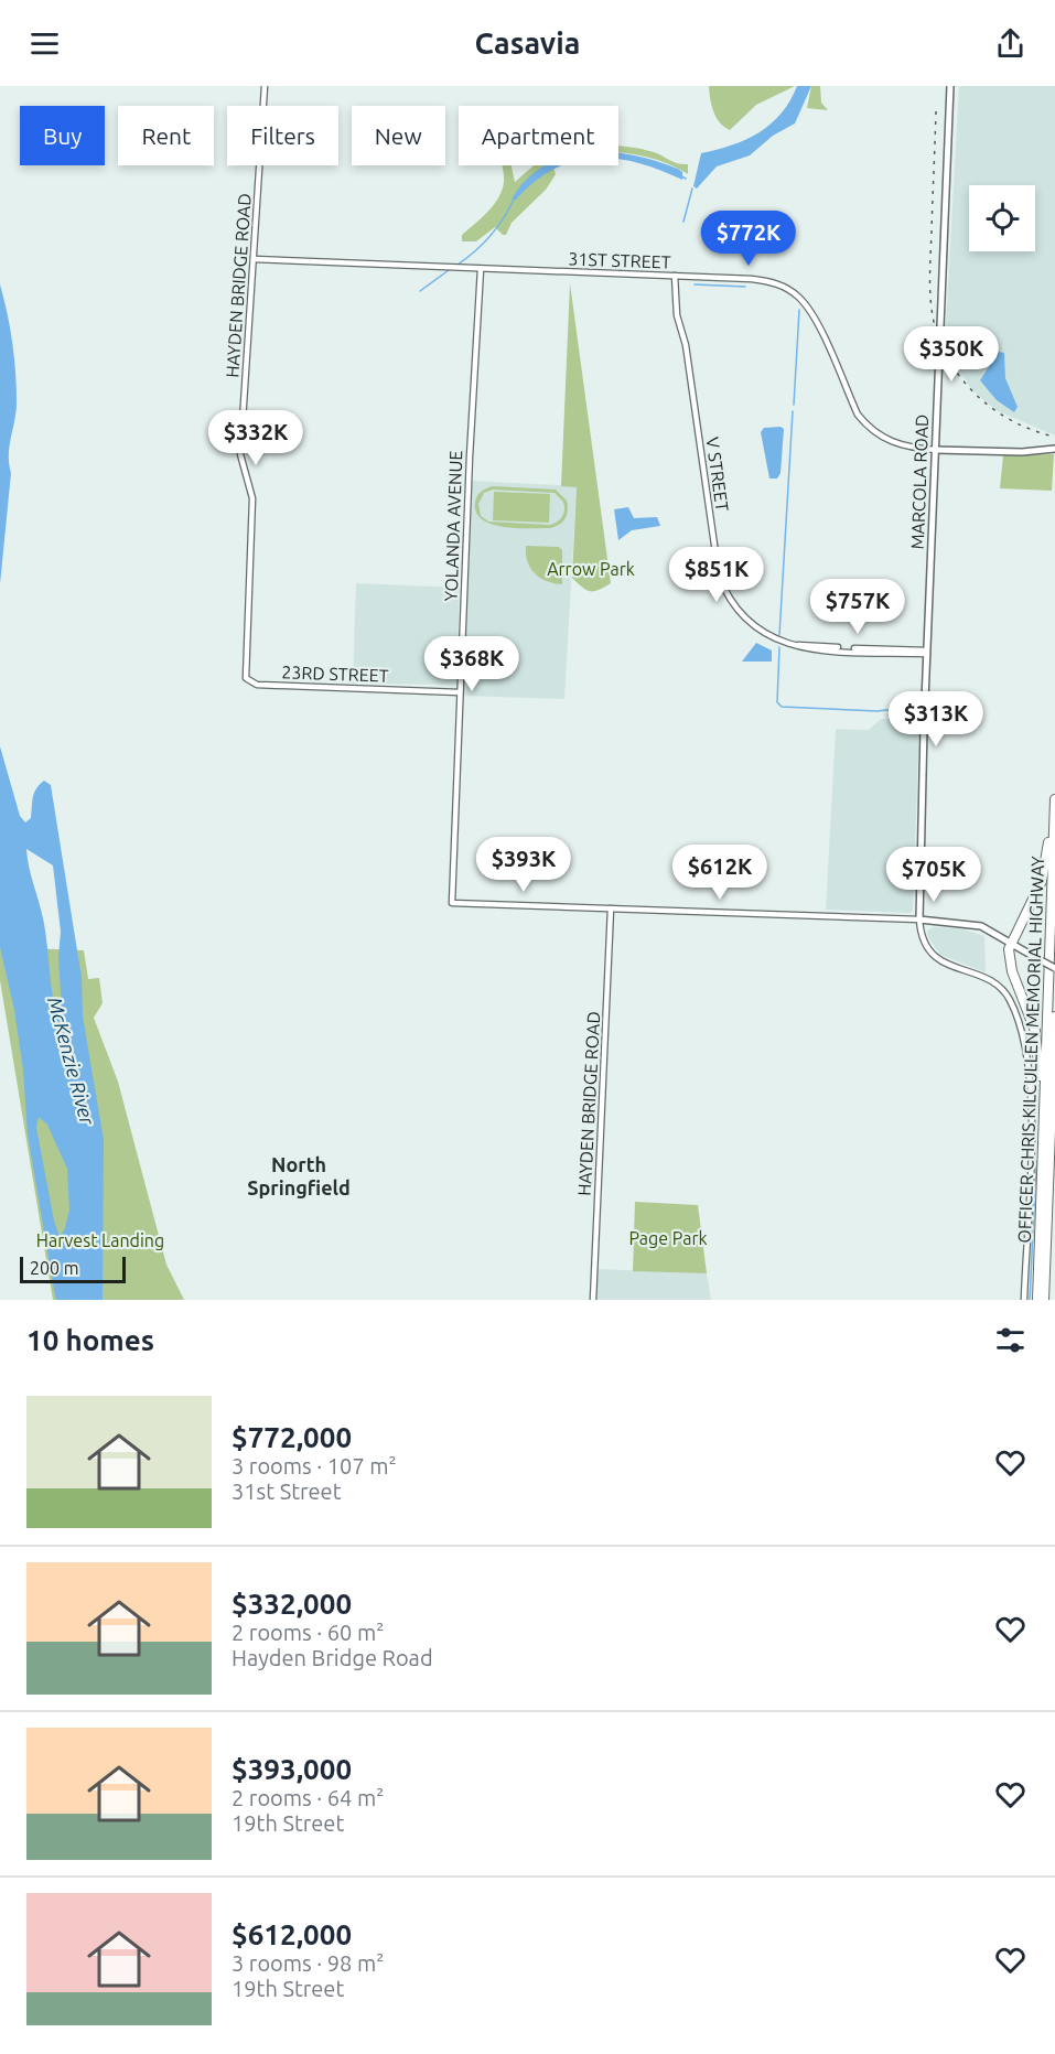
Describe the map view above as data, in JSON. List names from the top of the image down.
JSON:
{
  "streets": {
    "highway": ["OFFICER CHRIS KILCULLEN MEMORIAL HIGHWAY"],
    "main road": ["MARCOLA ROAD"],
    "street": [
      "31ST STREET",
      "HAYDEN BRIDGE ROAD",
      "V STREET",
      "YOLANDA AVENUE",
      "23RD STREET"
    ]
  },
  "crossings": [
    ["31ST STREET", "HAYDEN BRIDGE ROAD"],
    ["31ST STREET", "V STREET"],
    ["31ST STREET", "MARCOLA ROAD"],
    ["31ST STREET", "YOLANDA AVENUE"],
    ["HAYDEN BRIDGE ROAD", "YOLANDA AVENUE"],
    ["HAYDEN BRIDGE ROAD", "23RD STREET"],
    ["V STREET", "MARCOLA ROAD"],
    ["YOLANDA AVENUE", "23RD STREET"]
  ],
  "districts": ["North Springfield"],
  "water": ["McKenzie River"],
  "parks": ["Arrow Park", "Page Park", "Harvest Landing"],
  "scale_bar": "200 m",
  "page": {
    "header": "Casavia",
    "chip": [
      "Buy",
      "Rent",
      "Filters",
      "New",
      "Apartment"
    ],
    "price": [
      "$772K",
      "$350K",
      "$332K",
      "$851K",
      "$757K",
      "$368K",
      "$313K",
      "$393K",
      "$612K",
      "$705K"
    ],
    "scale": "200 m",
    "heading": "10 homes",
    "list": [
      {
        "name": "$772,000",
        "note": "3 rooms · 107 m² · 31st Street"
      },
      {
        "name": "$332,000",
        "note": "2 rooms · 60 m² · Hayden Bridge Road"
      },
      {
        "name": "$393,000",
        "note": "2 rooms · 64 m² · 19th Street"
      },
      {
        "name": "$612,000",
        "note": "3 rooms · 98 m² · 19th Street"
      }
    ]
  }
}
